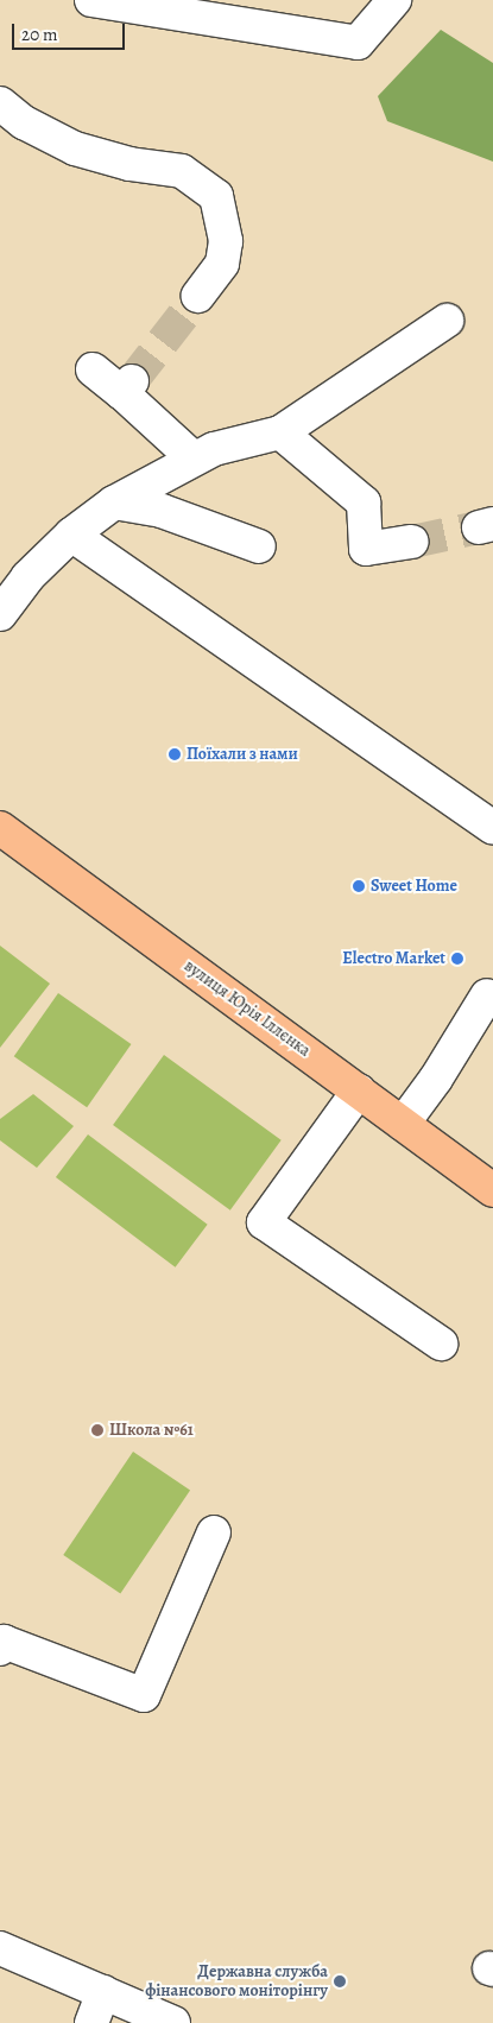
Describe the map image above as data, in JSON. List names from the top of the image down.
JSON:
{
  "streets": {
    "main road": ["вулиця Юрія Іллєнка"]
  },
  "places": [
    "Поїхали з нами",
    "Sweet Home",
    "Electro Market",
    "Школа №61",
    "Державна служба фінансового моніторінгу"
  ],
  "scale_bar": "20 m"
}
